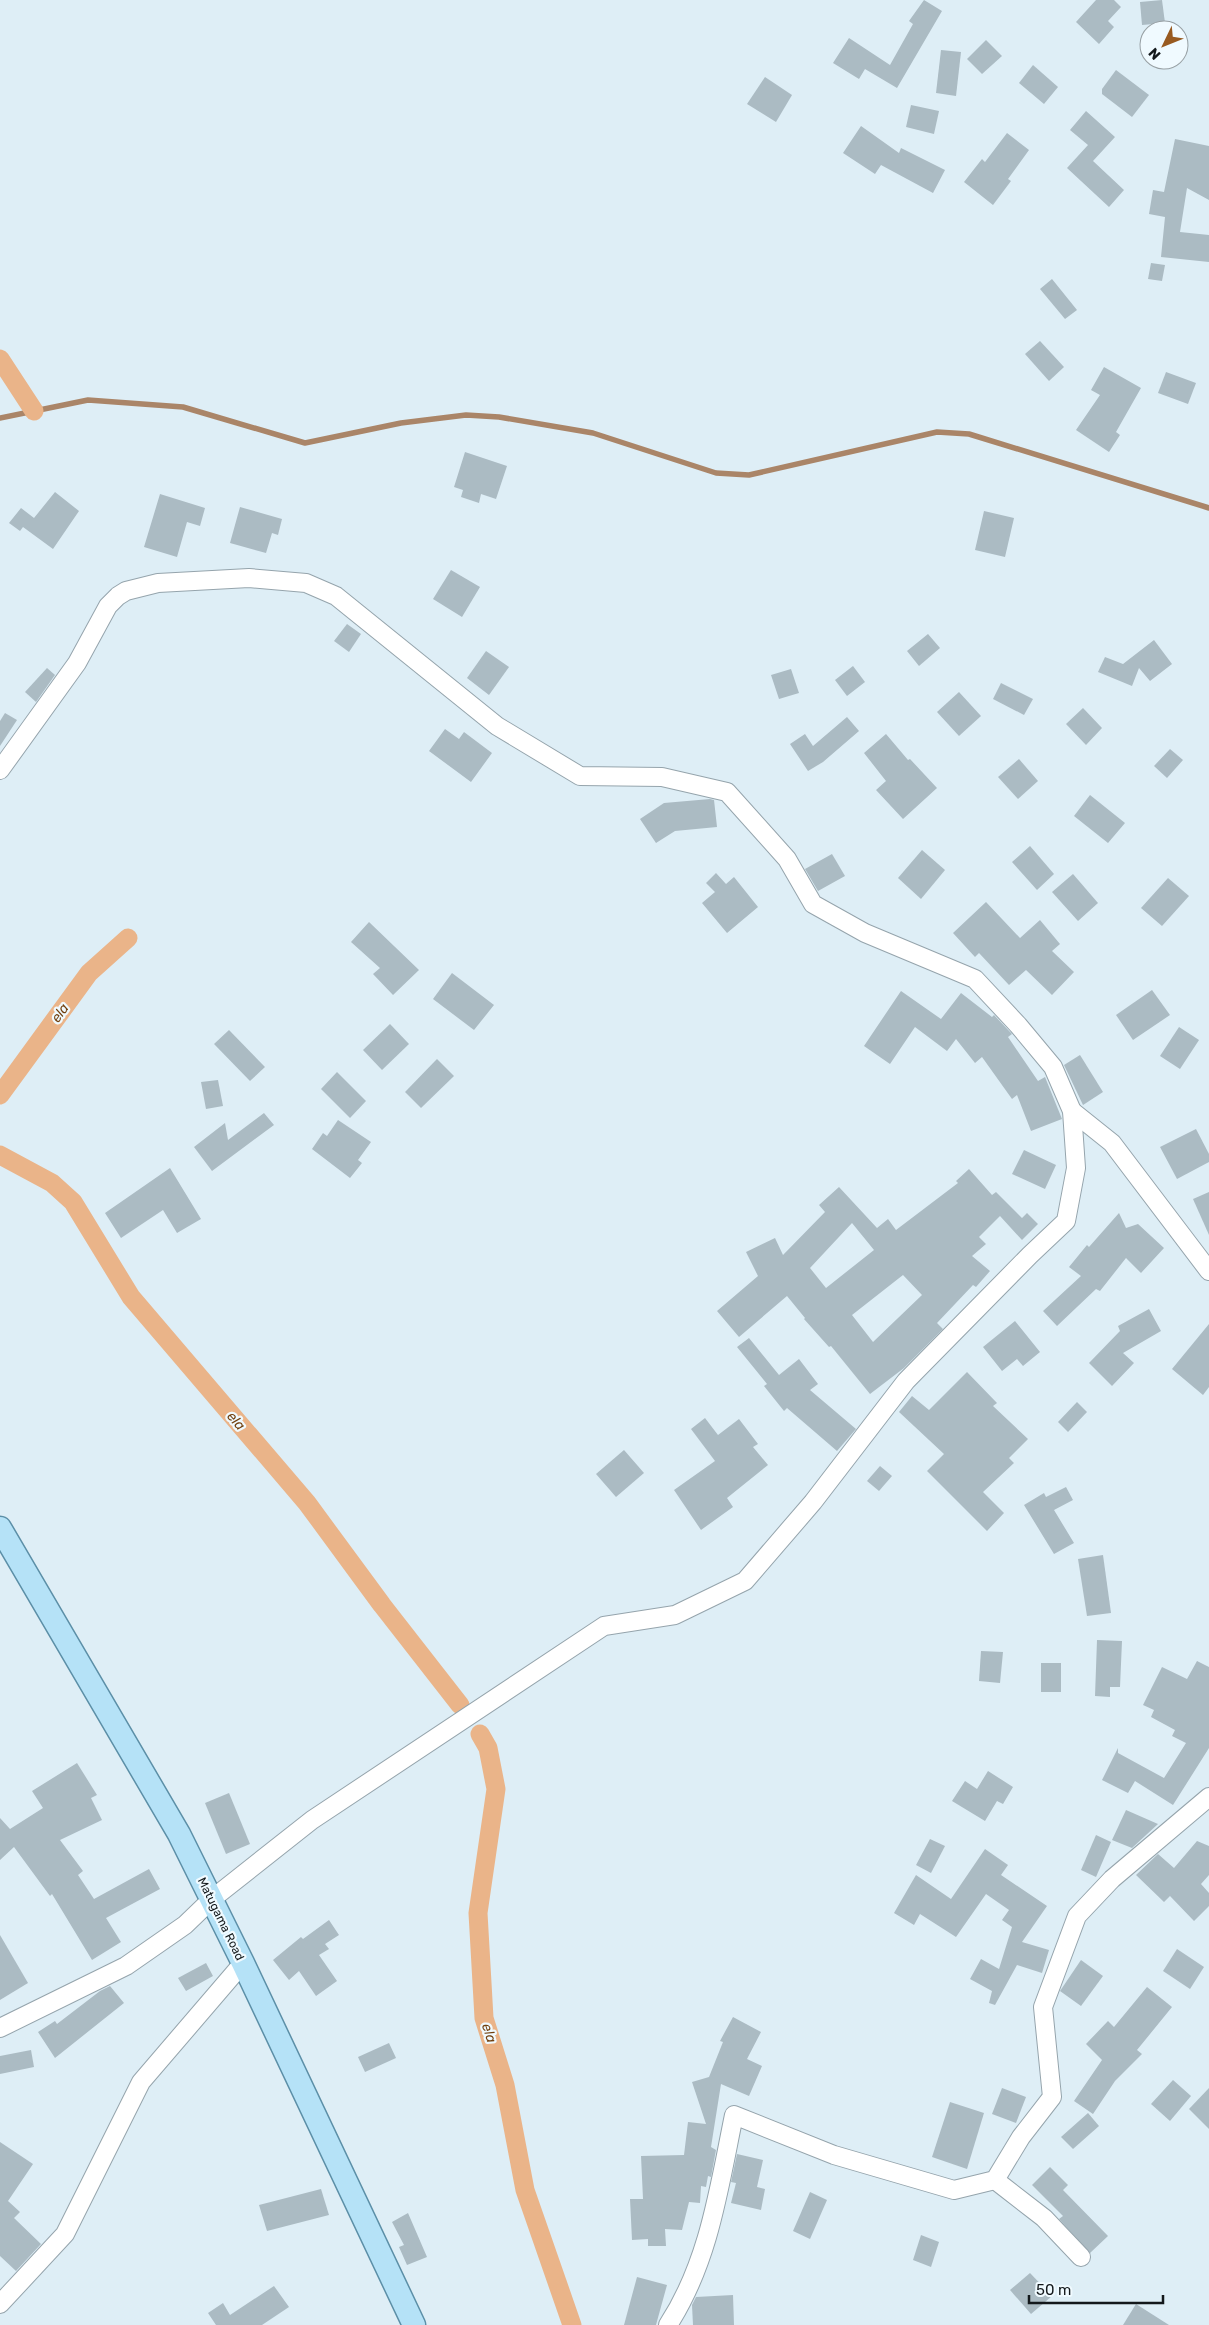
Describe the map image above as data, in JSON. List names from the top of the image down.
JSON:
{
  "streets": {
    "main road": ["Matugama Road"]
  },
  "water": ["ela"],
  "scale_bar": "50 m",
  "north": "bottom left"
}
